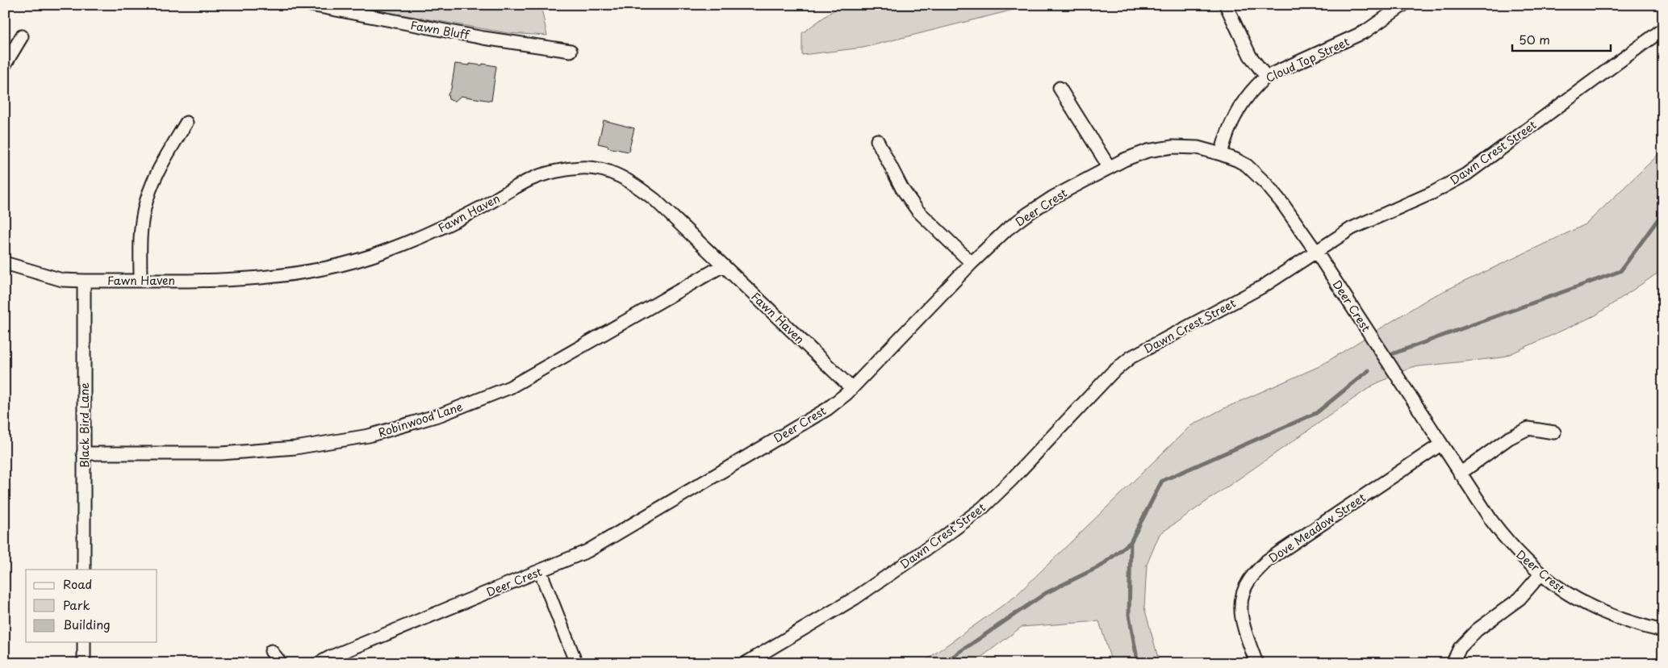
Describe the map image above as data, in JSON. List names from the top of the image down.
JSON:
{
  "streets": {
    "street": [
      "Fawn Bluff",
      "Cloud Top Street",
      "Dawn Crest Street",
      "Deer Crest",
      "Fawn Haven",
      "Robinwood Lane",
      "Black Bird Lane",
      "Dove Meadow Street"
    ]
  },
  "crossings": [
    ["Cloud Top Street", "Deer Crest"],
    ["Dawn Crest Street", "Deer Crest"],
    ["Deer Crest", "Fawn Haven"],
    ["Deer Crest", "Dove Meadow Street"],
    ["Fawn Haven", "Robinwood Lane"],
    ["Fawn Haven", "Black Bird Lane"],
    ["Robinwood Lane", "Black Bird Lane"]
  ],
  "legend": ["Road", "Park", "Building"],
  "scale_bar": "50 m"
}
